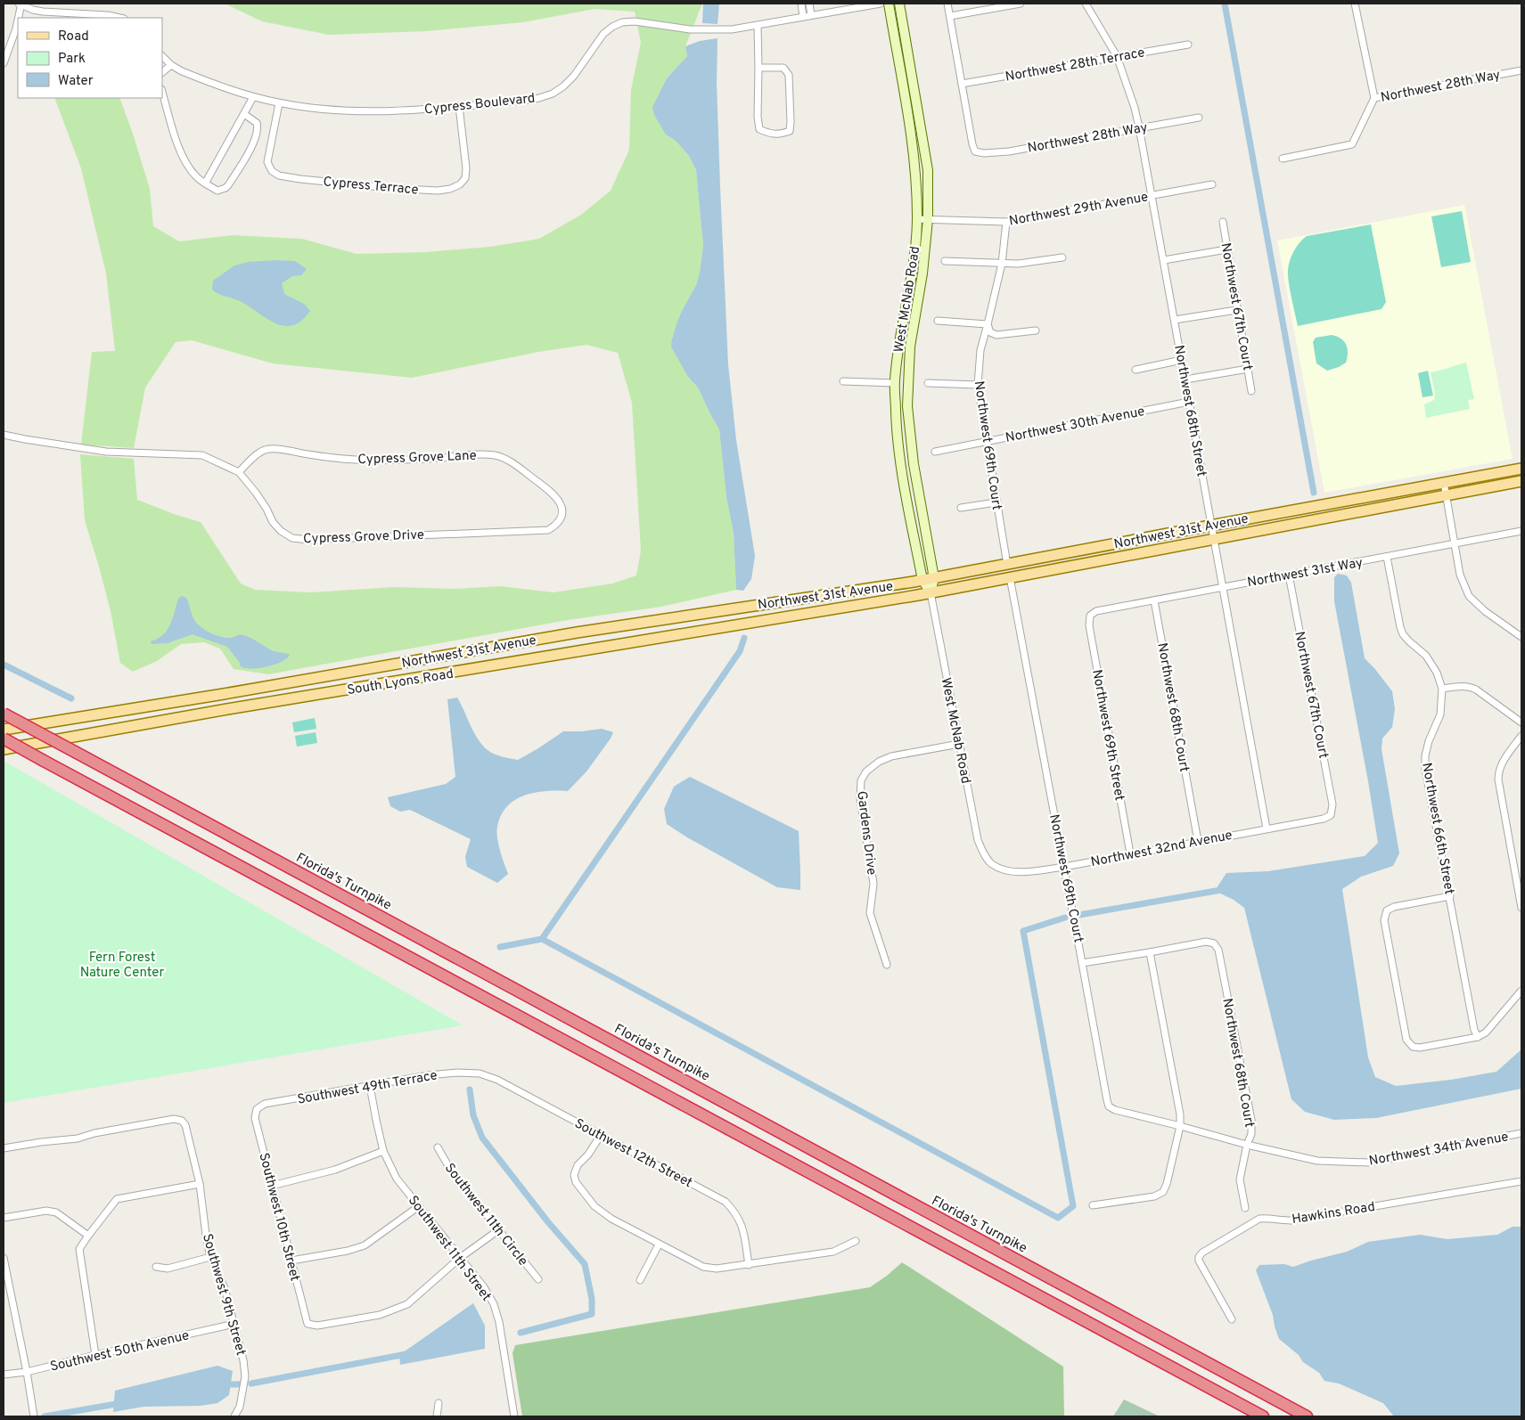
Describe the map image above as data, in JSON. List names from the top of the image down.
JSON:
{
  "streets": {
    "highway": ["Florida's Turnpike"],
    "main road": ["West McNab Road", "Northwest 31st Avenue", "South Lyons Road"],
    "street": [
      "Northwest 28th Terrace",
      "Northwest 28th Way",
      "Cypress Boulevard",
      "Cypress Terrace",
      "Northwest 29th Avenue",
      "Northwest 67th Court",
      "Northwest 68th Street",
      "Northwest 30th Avenue",
      "Northwest 69th Court",
      "Cypress Grove Lane",
      "Cypress Grove Drive",
      "Northwest 31st Way",
      "Northwest 68th Court",
      "Northwest 69th Street",
      "Northwest 66th Street",
      "Gardens Drive",
      "Northwest 32nd Avenue",
      "Southwest 49th Terrace",
      "Northwest 34th Avenue",
      "Southwest 12th Street",
      "Hawkins Road",
      "Southwest 11th Circle",
      "Southwest 10th Street",
      "Southwest 11th Street",
      "Southwest 9th Street",
      "Southwest 50th Avenue"
    ]
  },
  "crossings": [
    ["Northwest 28th Terrace", "Northwest 28th Way"],
    ["Northwest 28th Terrace", "Northwest 68th Street"],
    ["Northwest 28th Way", "Northwest 68th Street"],
    ["Cypress Boulevard", "Cypress Terrace"],
    ["Northwest 29th Avenue", "West McNab Road"],
    ["Northwest 29th Avenue", "Northwest 68th Street"],
    ["Northwest 29th Avenue", "Northwest 69th Court"],
    ["West McNab Road", "Northwest 31st Avenue"],
    ["West McNab Road", "Gardens Drive"],
    ["West McNab Road", "Northwest 32nd Avenue"],
    ["Northwest 67th Court", "Northwest 31st Way"],
    ["Northwest 67th Court", "Northwest 32nd Avenue"],
    ["Northwest 68th Street", "Northwest 30th Avenue"],
    ["Northwest 68th Street", "Northwest 31st Avenue"],
    ["Northwest 68th Street", "Northwest 31st Way"],
    ["Northwest 68th Street", "Northwest 32nd Avenue"],
    ["Northwest 30th Avenue", "Northwest 69th Court"],
    ["Northwest 69th Court", "Northwest 31st Avenue"],
    ["Northwest 69th Court", "Northwest 32nd Avenue"],
    ["Northwest 69th Court", "Northwest 34th Avenue"],
    ["Cypress Grove Lane", "Cypress Grove Drive"],
    ["Northwest 31st Avenue", "South Lyons Road"],
    ["Northwest 31st Way", "Northwest 68th Court"],
    ["Northwest 31st Way", "Northwest 69th Street"],
    ["Northwest 31st Way", "Northwest 66th Street"],
    ["Northwest 68th Court", "Northwest 32nd Avenue"],
    ["Northwest 68th Court", "Northwest 34th Avenue"],
    ["Northwest 69th Street", "Northwest 32nd Avenue"],
    ["Southwest 49th Terrace", "Southwest 12th Street"],
    ["Southwest 49th Terrace", "Southwest 10th Street"],
    ["Southwest 49th Terrace", "Southwest 11th Street"],
    ["Southwest 10th Street", "Southwest 11th Street"],
    ["Southwest 9th Street", "Southwest 50th Avenue"]
  ],
  "parks": ["Fern Forest Nature Center"],
  "legend": ["Road", "Park", "Water"]
}
